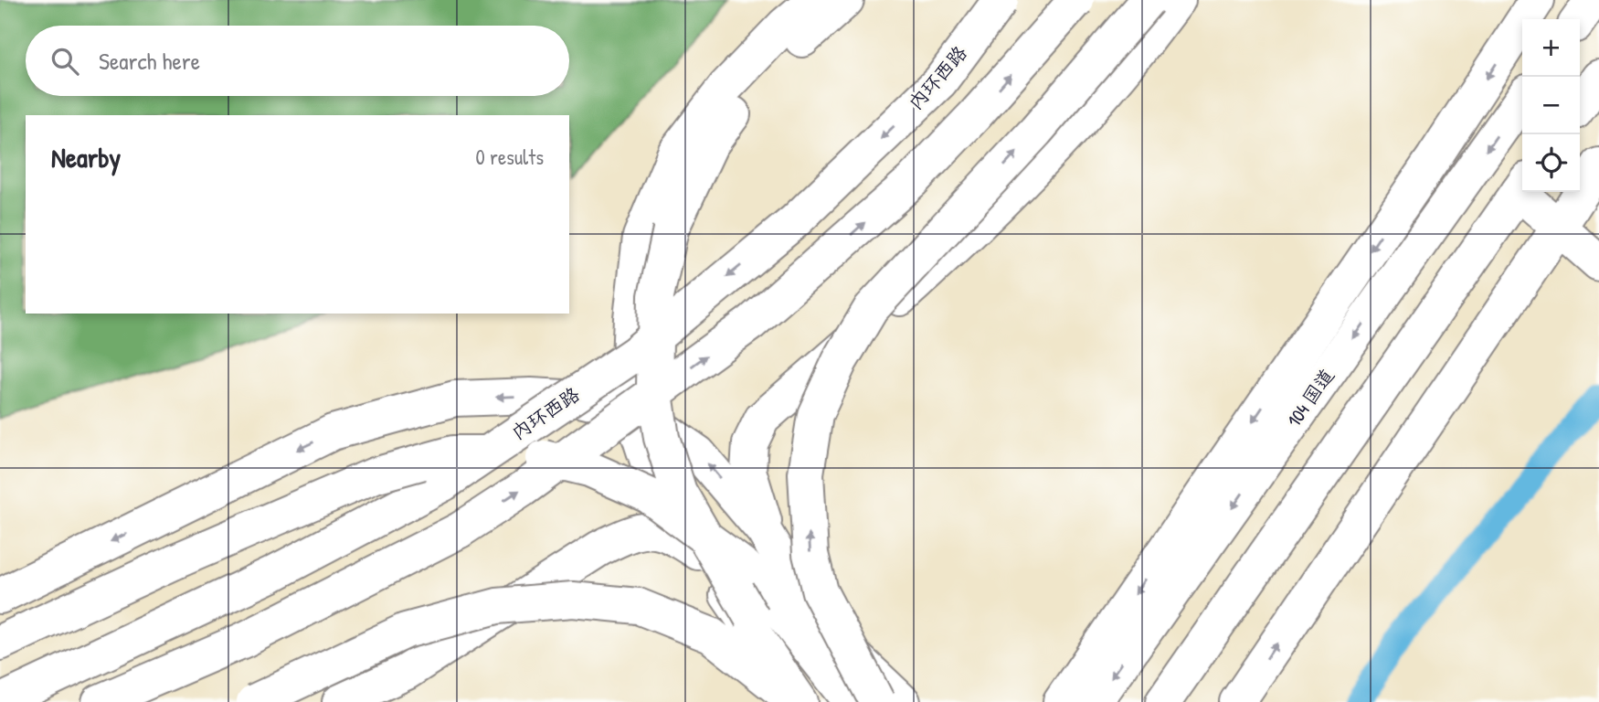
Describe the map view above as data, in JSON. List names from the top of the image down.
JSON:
{
  "streets": {
    "main road": ["内环西路", "104 国道"]
  },
  "page": {
    "map_buttons": ["+", "−"],
    "search": "Search here",
    "heading": ["Nearby", "0 results"]
  }
}
